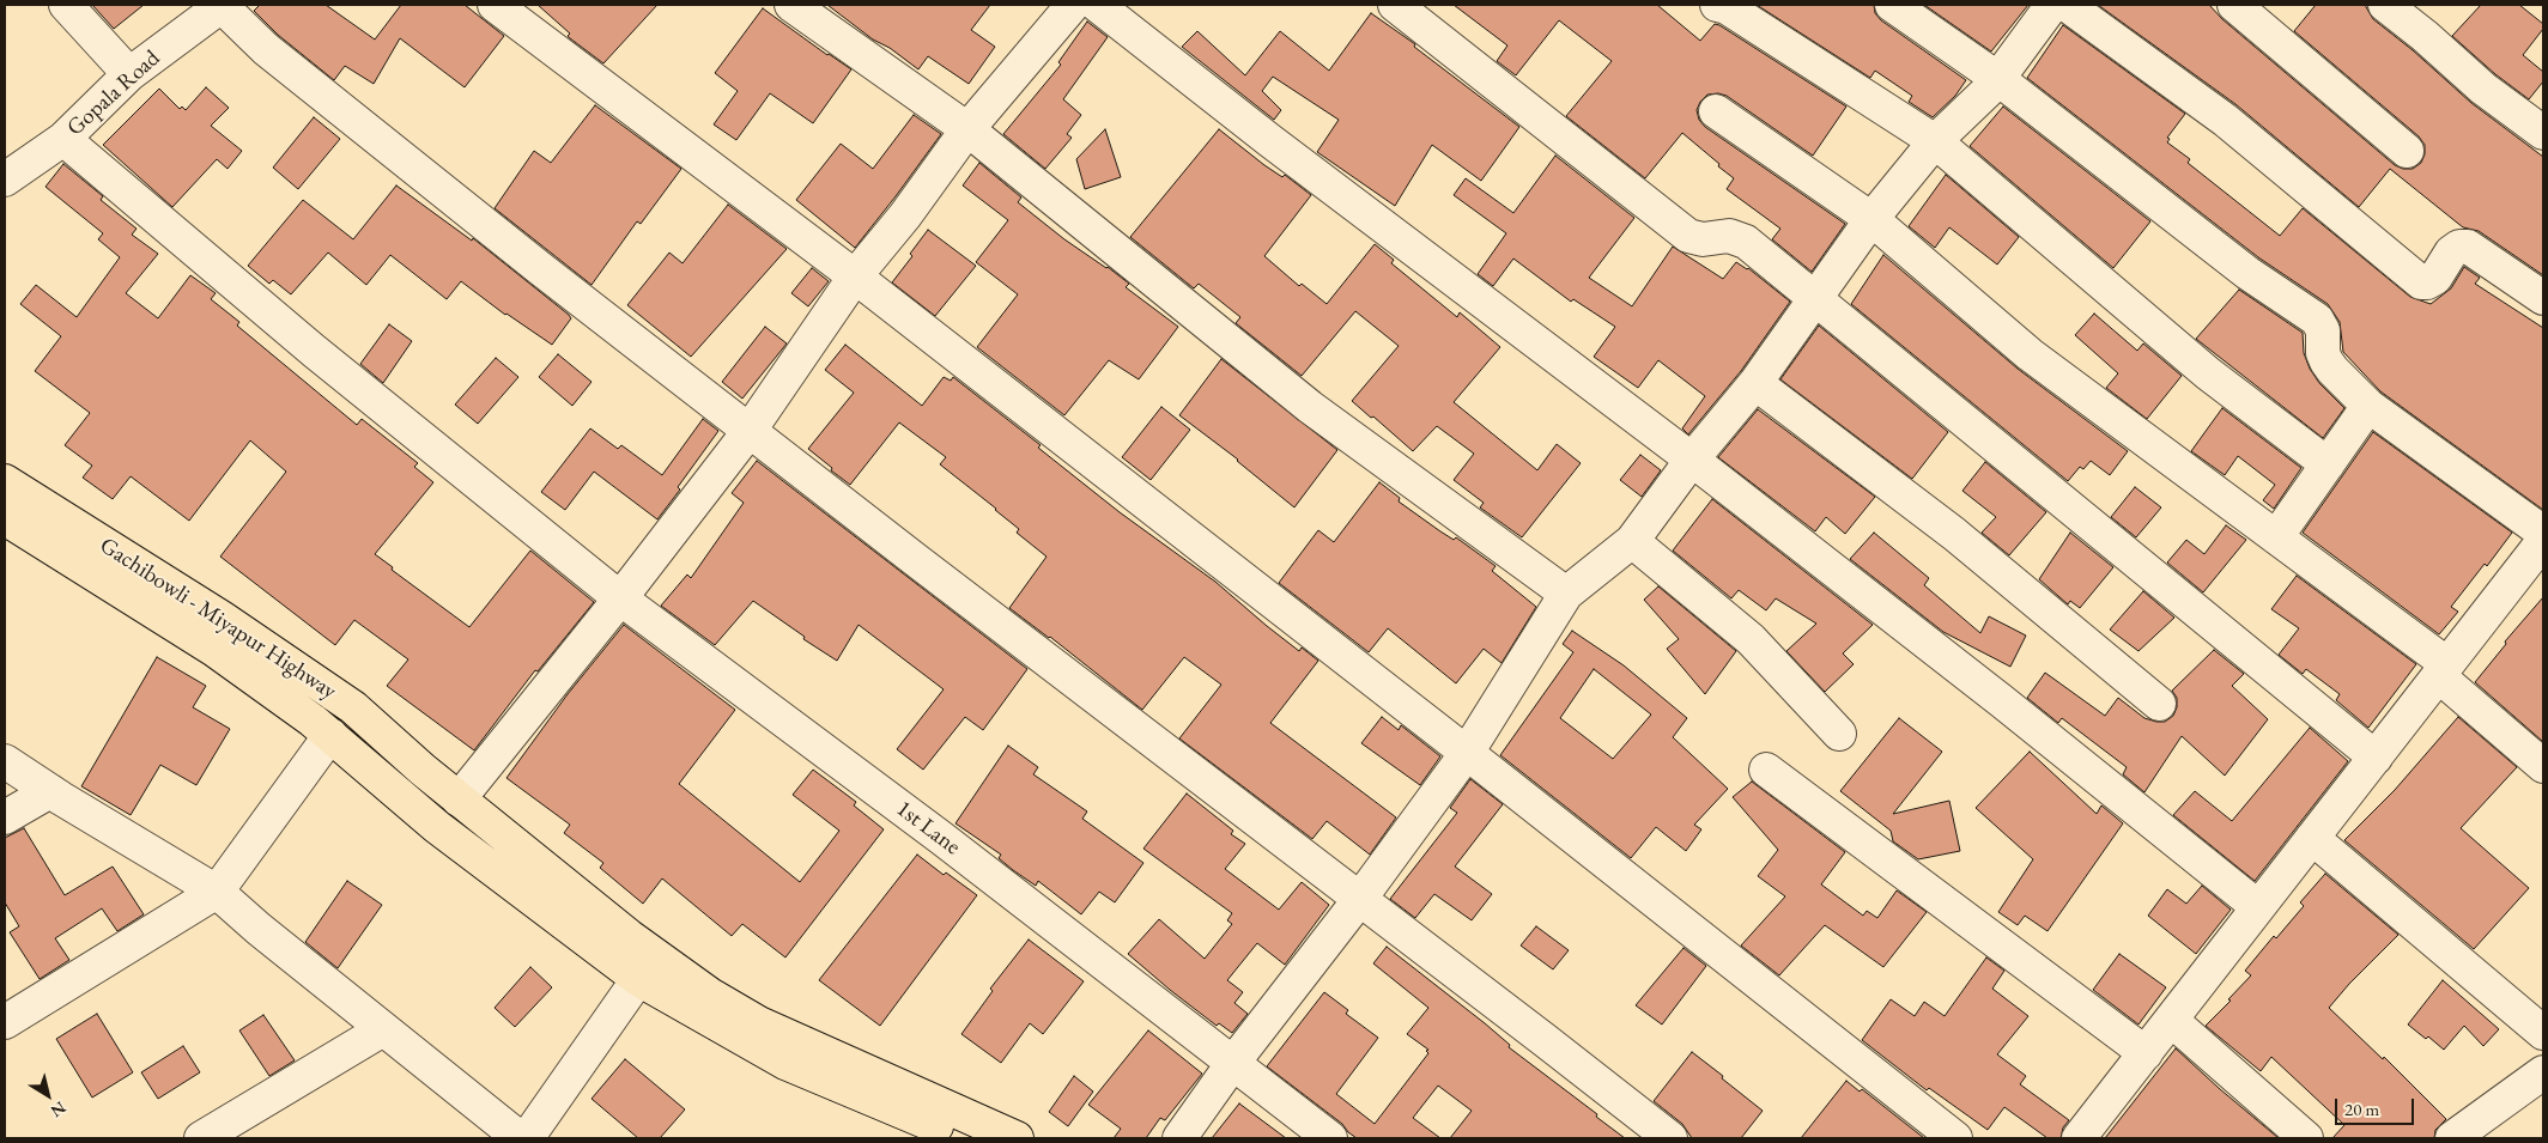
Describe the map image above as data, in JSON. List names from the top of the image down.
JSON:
{
  "streets": {
    "main road": ["Gachibowli - Miyapur Highway"],
    "street": ["Gopala Road", "1st Lane"]
  },
  "crossings": [
    ["Gopala Road", "1st Lane"]
  ],
  "scale_bar": "20 m",
  "north": "bottom right"
}
